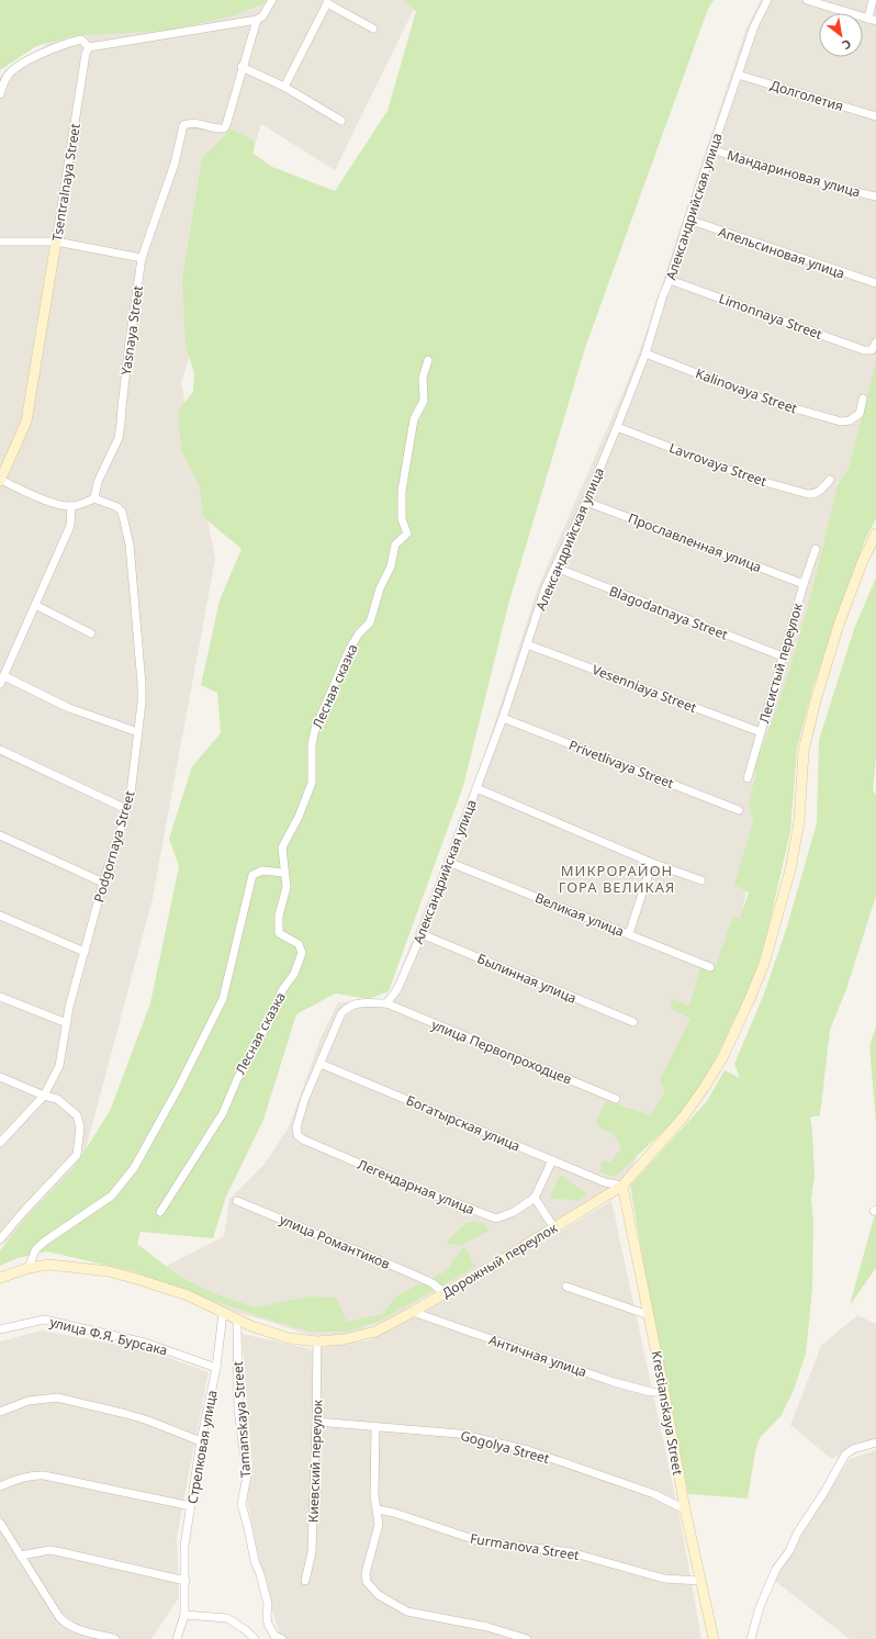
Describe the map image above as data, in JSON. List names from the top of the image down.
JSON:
{
  "streets": {
    "main road": ["Tsentralnaya Street", "Дорожный переулок", "Krestianskaya Street"],
    "street": [
      "Долголетия",
      "Мандариновая улица",
      "Александрийская улица",
      "Апельсиновая улица",
      "Limonnaya Street",
      "Yasnaya Street",
      "Kalinovaya Street",
      "Lavrovaya Street",
      "Прославленная улица",
      "Blagodatnaya Street",
      "Лесистый переулок",
      "Лесная сказка",
      "Vesenniaya Street",
      "Privetlivaya Street",
      "Podgornaya Street",
      "Великая улица",
      "Былинная улица",
      "улица Первопроходцев",
      "Богатырская улица",
      "Легендарная улица",
      "улица Романтиков",
      "улица Ф.Я. Бурсака",
      "Античная улица",
      "Tamanskaya Street",
      "Стрелковая улица",
      "Gogolya Street",
      "Киевский переулок",
      "Furmanova Street"
    ]
  },
  "crossings": [
    ["Долголетия", "Александрийская улица"],
    ["Мандариновая улица", "Александрийская улица"],
    ["Александрийская улица", "Апельсиновая улица"],
    ["Александрийская улица", "Limonnaya Street"],
    ["Александрийская улица", "Kalinovaya Street"],
    ["Александрийская улица", "Lavrovaya Street"],
    ["Александрийская улица", "Прославленная улица"],
    ["Александрийская улица", "Blagodatnaya Street"],
    ["Александрийская улица", "Vesenniaya Street"],
    ["Александрийская улица", "Privetlivaya Street"],
    ["Александрийская улица", "Великая улица"],
    ["Александрийская улица", "Былинная улица"],
    ["Александрийская улица", "улица Первопроходцев"],
    ["Yasnaya Street", "Podgornaya Street"],
    ["Прославленная улица", "Лесистый переулок"],
    ["Blagodatnaya Street", "Лесистый переулок"],
    ["Лесистый переулок", "Vesenniaya Street"],
    ["Богатырская улица", "Легендарная улица"],
    ["Богатырская улица", "Дорожный переулок"],
    ["Богатырская улица", "Krestianskaya Street"],
    ["улица Романтиков", "Дорожный переулок"],
    ["Дорожный переулок", "Античная улица"],
    ["Дорожный переулок", "Krestianskaya Street"],
    ["Дорожный переулок", "Tamanskaya Street"],
    ["Дорожный переулок", "Стрелковая улица"],
    ["Дорожный переулок", "Киевский переулок"],
    ["улица Ф.Я. Бурсака", "Стрелковая улица"],
    ["Античная улица", "Krestianskaya Street"],
    ["Krestianskaya Street", "Gogolya Street"],
    ["Krestianskaya Street", "Furmanova Street"],
    ["Gogolya Street", "Киевский переулок"]
  ],
  "districts": ["МИКРОРАЙОН ГОРА ВЕЛИКАЯ"],
  "north": "bottom right"
}
